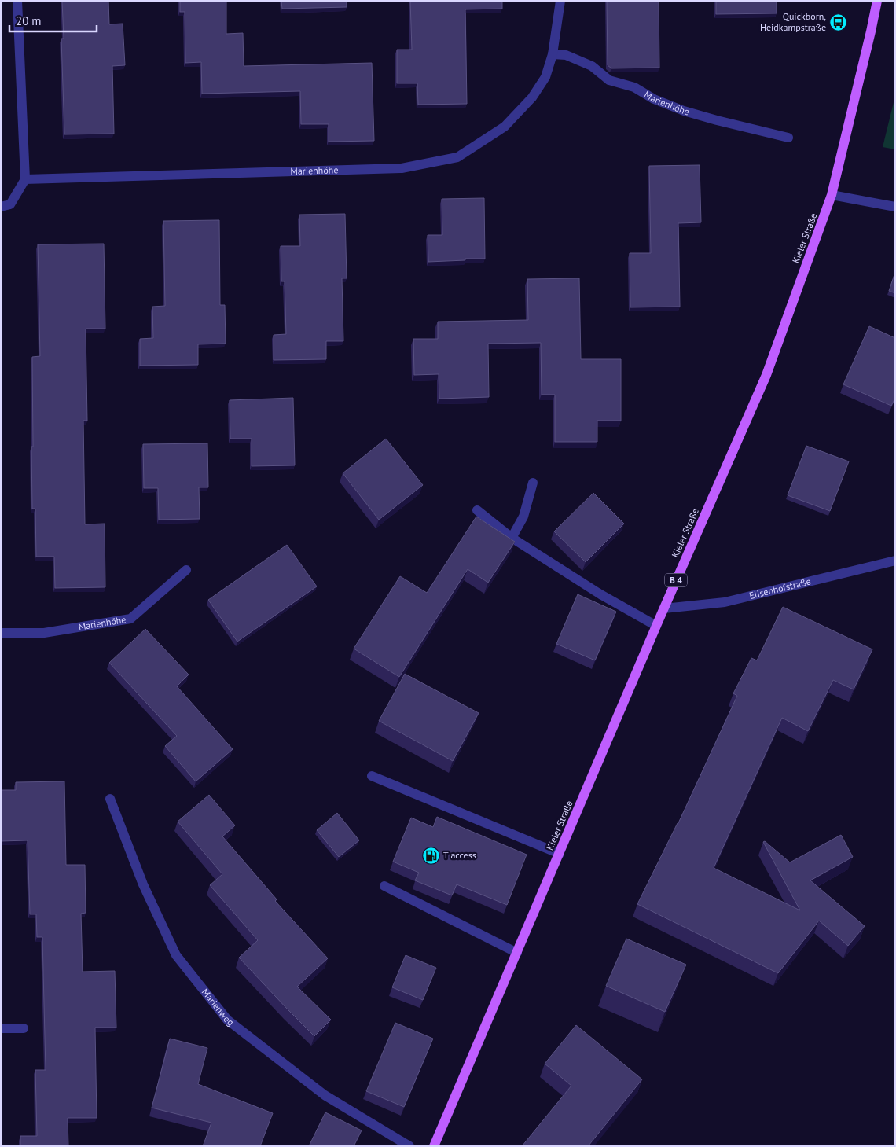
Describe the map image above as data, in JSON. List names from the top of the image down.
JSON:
{
  "streets": {
    "main road": ["Kieler Straße", "B 4"],
    "street": ["Marienhöhe", "Elisenhofstraße", "Marienweg"]
  },
  "crossings": [
    ["Kieler Straße", "Elisenhofstraße"]
  ],
  "places": {
    "bus stop": ["Quickborn, Heidkampstraße"],
    "fuel station": ["T access"]
  },
  "scale_bar": "20 m"
}
